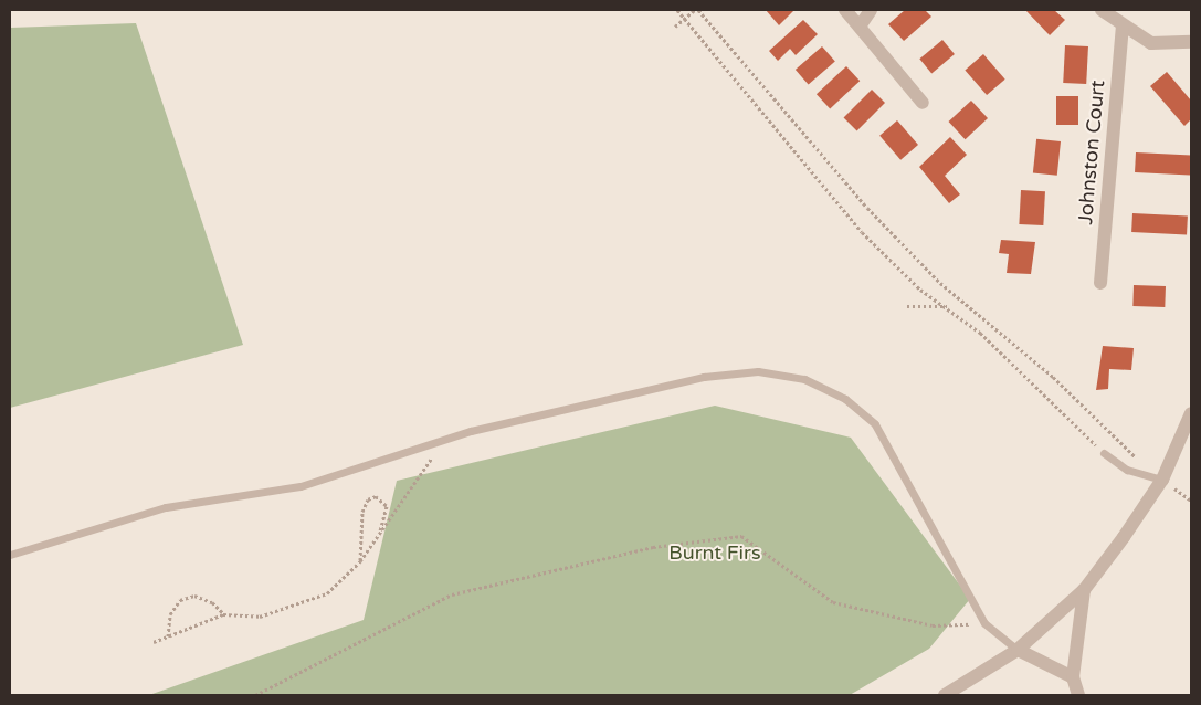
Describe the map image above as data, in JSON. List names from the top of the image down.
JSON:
{
  "streets": {
    "street": ["Johnston Court"]
  },
  "parks": ["Burnt Firs"]
}
